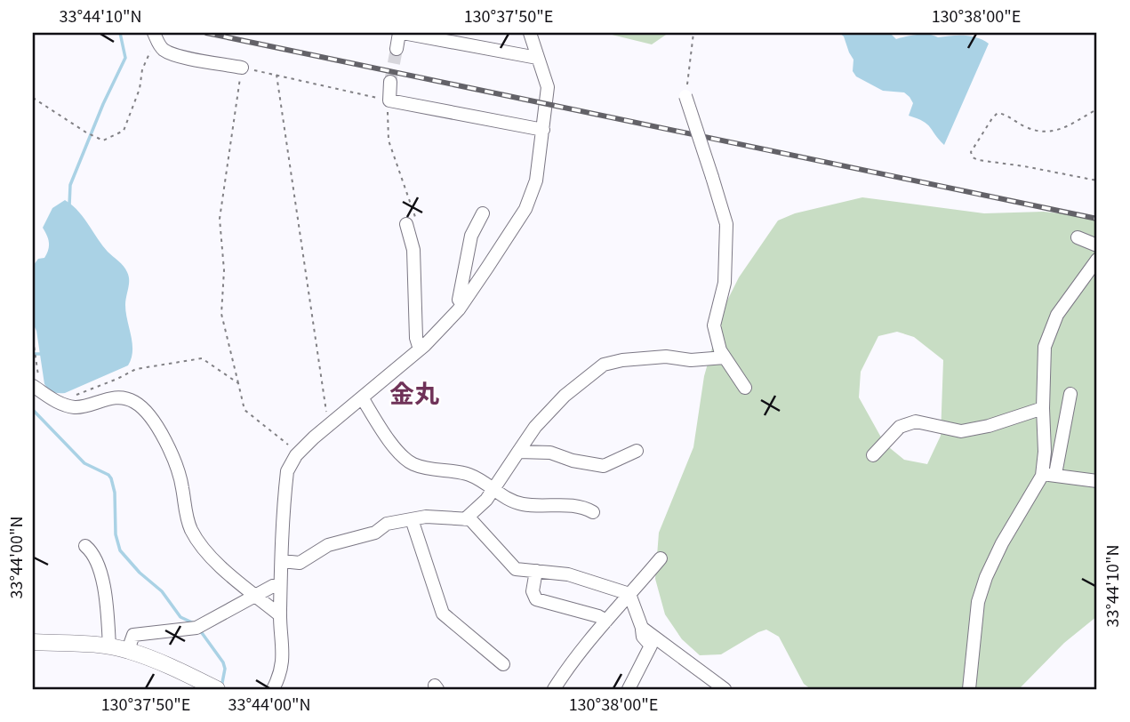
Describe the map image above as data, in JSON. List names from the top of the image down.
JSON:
{
  "districts": ["金丸"],
  "coordinates": [
    "33°44'10\"N",
    "130°37'50\"E",
    "130°38'00\"E",
    "33°44'00\"N"
  ]
}
